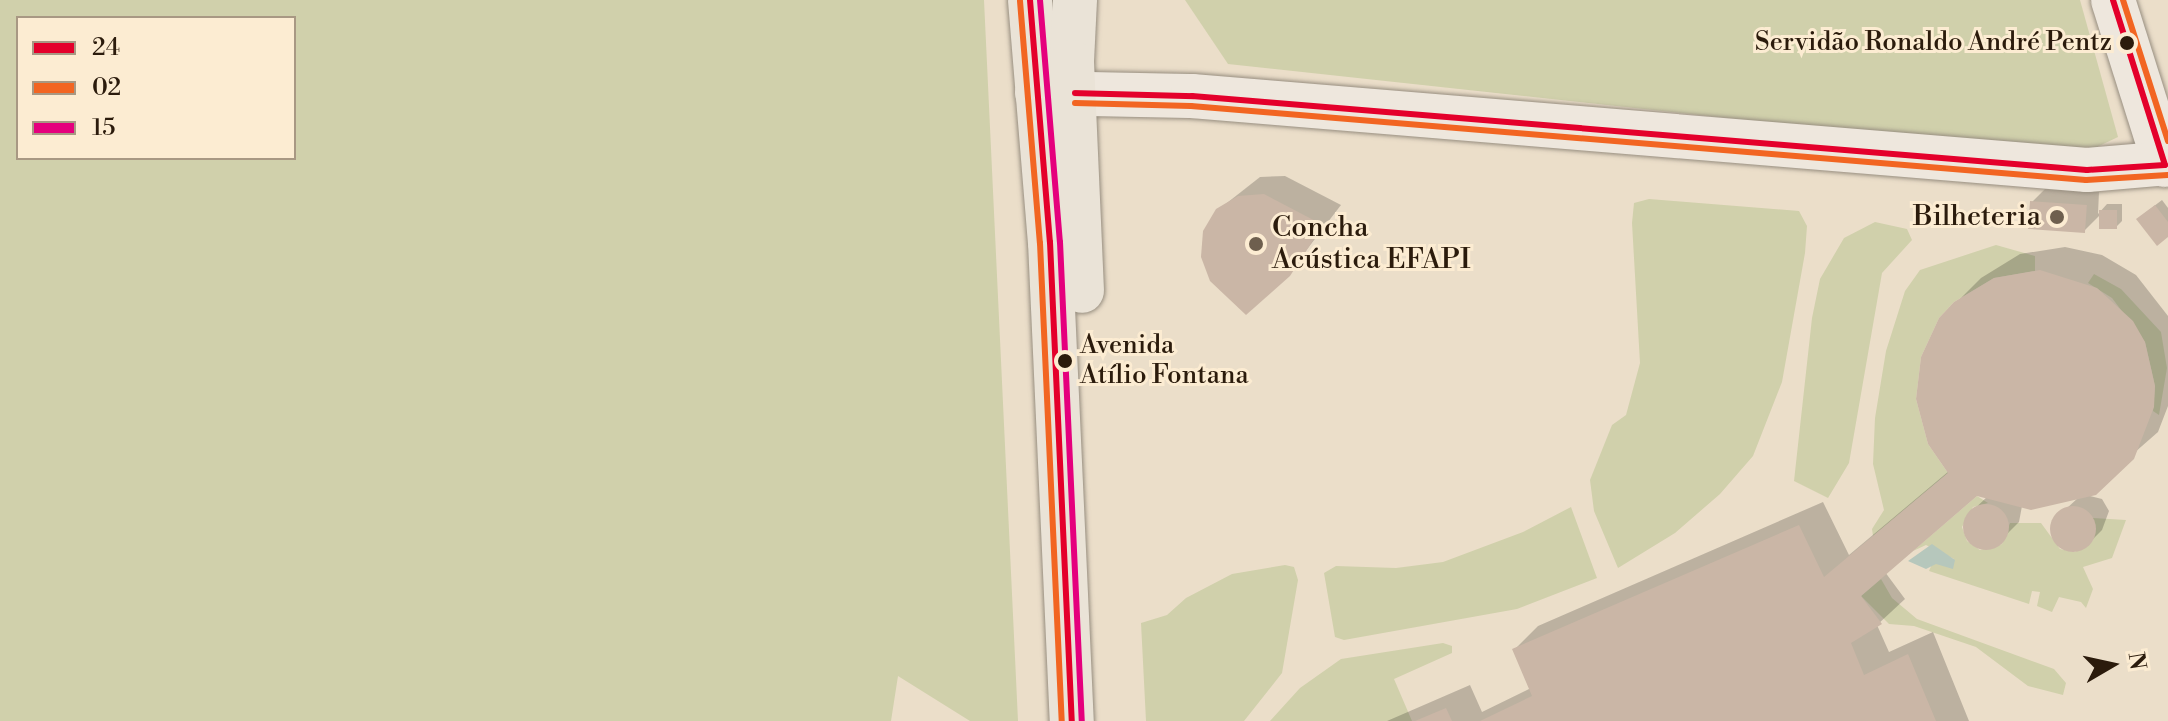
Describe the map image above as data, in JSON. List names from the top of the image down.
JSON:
{
  "places": [
    "Servidão Ronaldo André Pentz",
    "Bilheteria",
    "Concha Acústica EFAPI",
    "Avenida Atílio Fontana"
  ],
  "lines": ["transit line 24", "transit line 02", "transit line 15"],
  "legend": ["24", "02", "15"],
  "north": "right"
}
